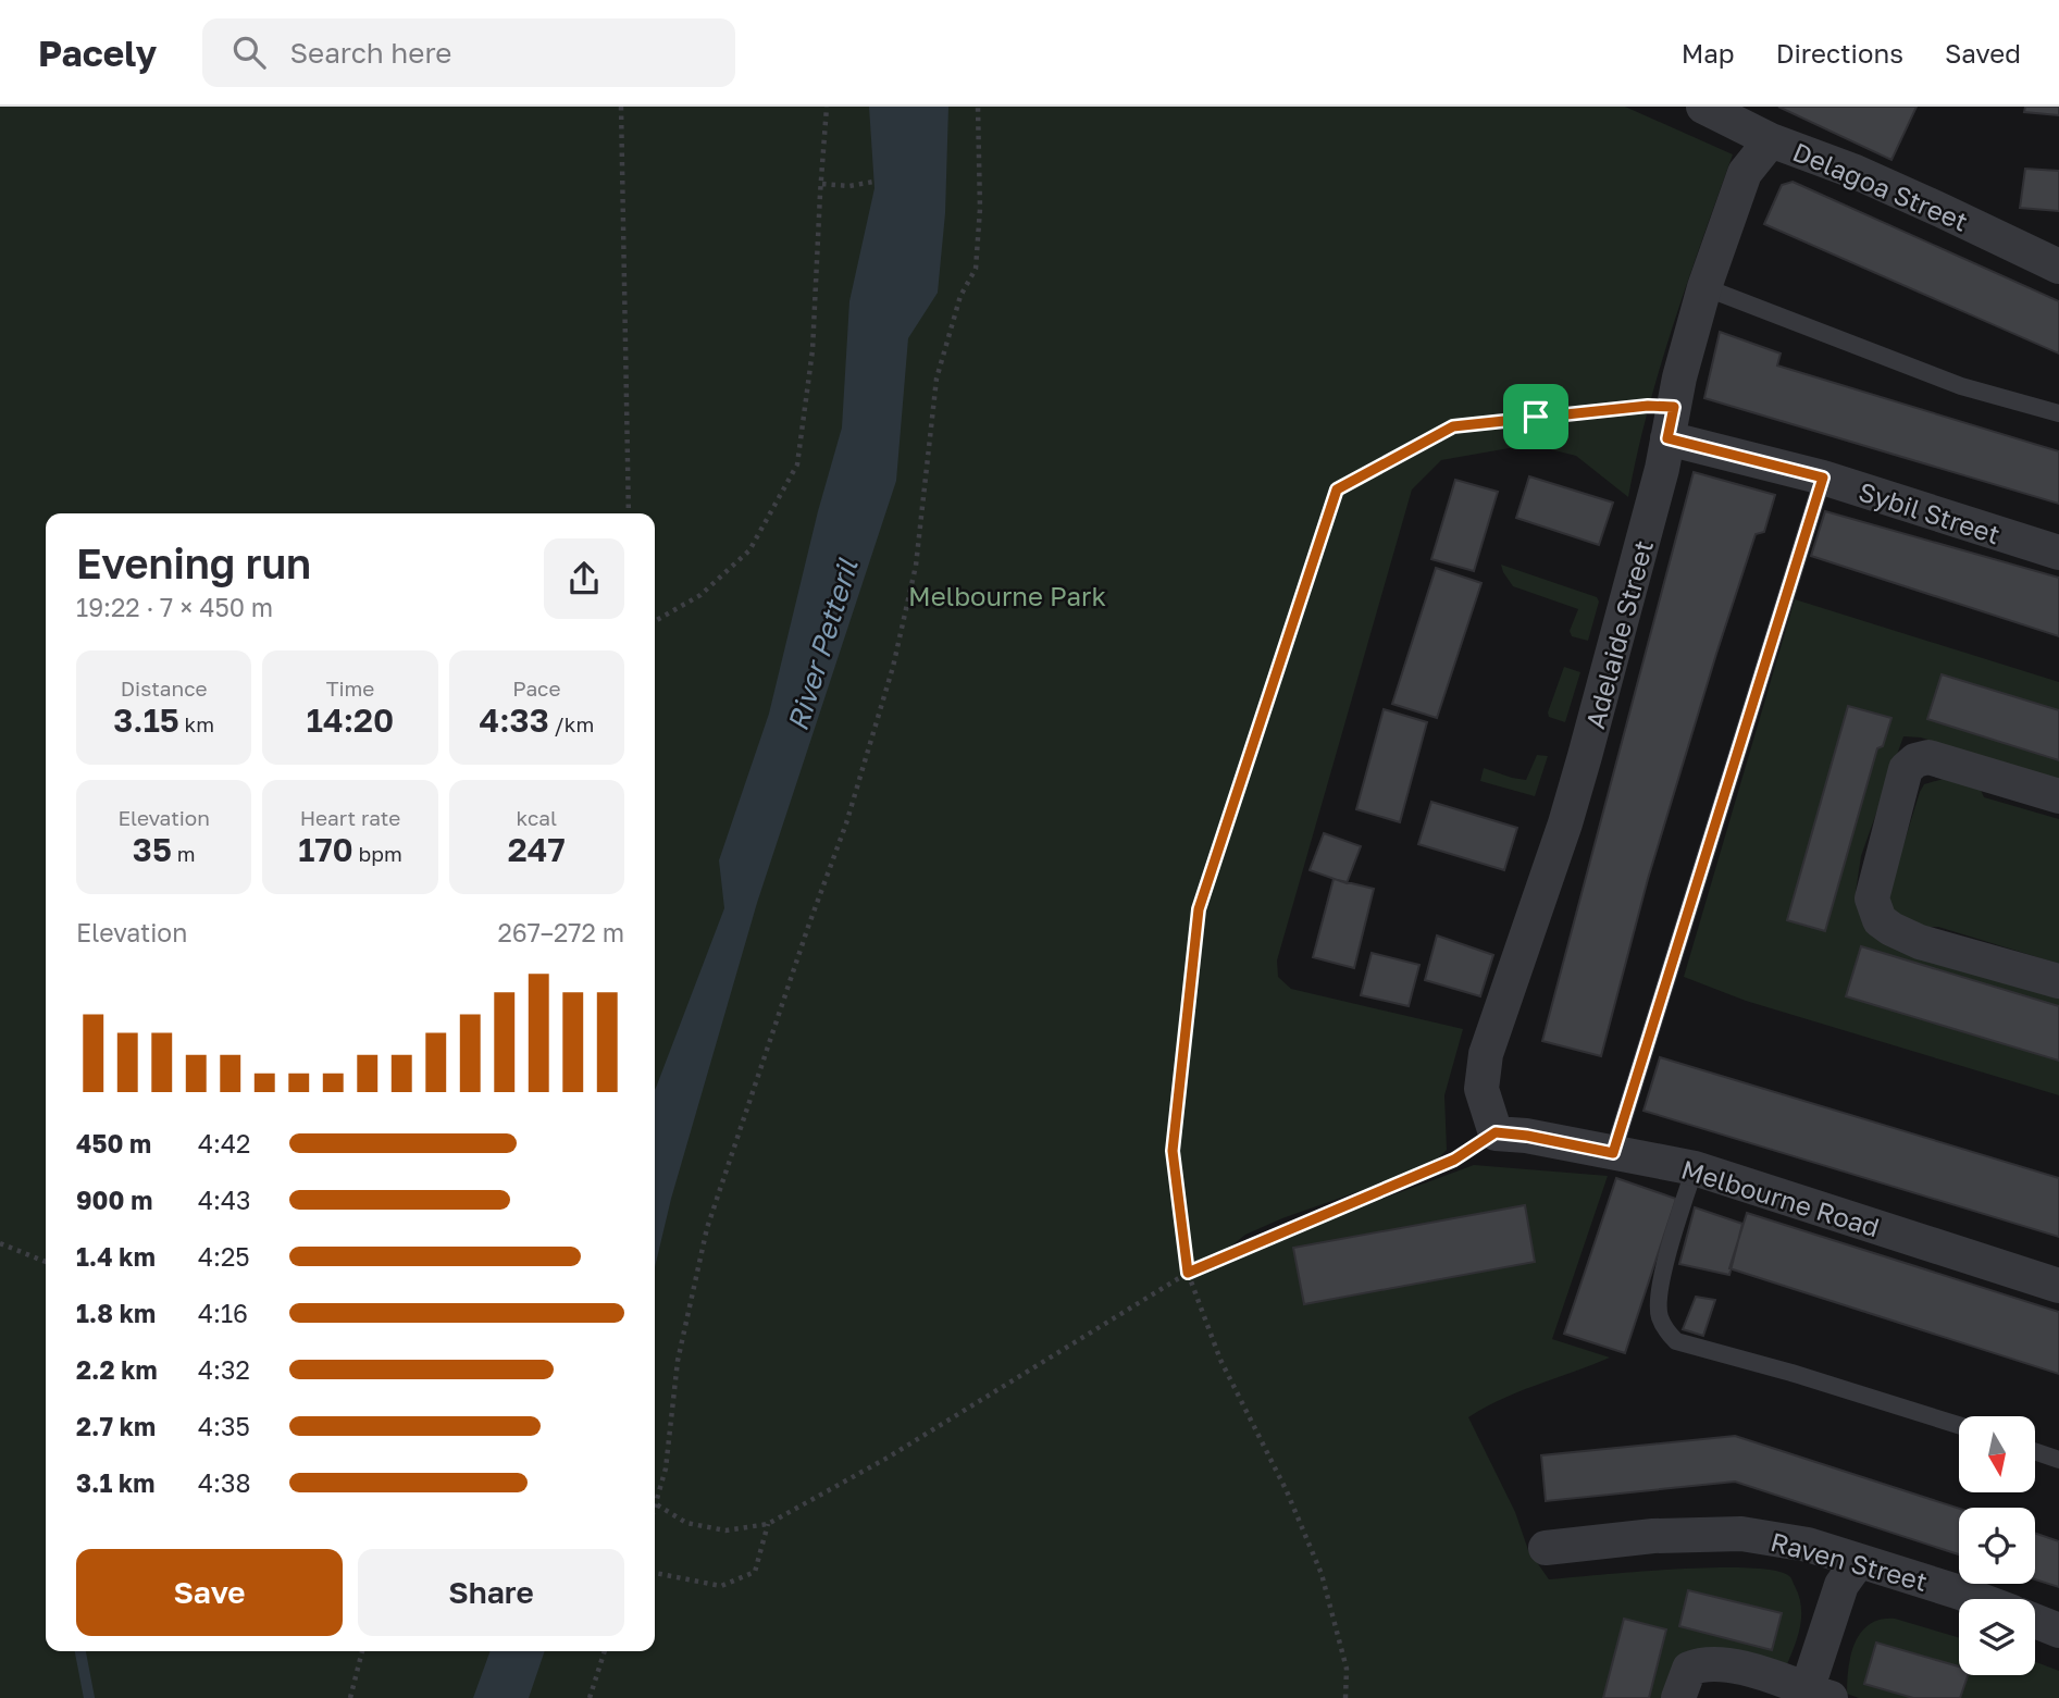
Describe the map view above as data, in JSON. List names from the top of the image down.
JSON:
{
  "streets": {
    "street": [
      "Delagoa Street",
      "Sybil Street",
      "Adelaide Street",
      "Melbourne Road",
      "Raven Street"
    ]
  },
  "crossings": [
    ["Delagoa Street", "Adelaide Street"],
    ["Sybil Street", "Adelaide Street"],
    ["Adelaide Street", "Melbourne Road"]
  ],
  "water": ["River Petteril"],
  "parks": ["Melbourne Park"],
  "north": "bottom",
  "page": {
    "header": "Pacely",
    "search": "Search here",
    "nav": ["Map", "Directions", "Saved"],
    "heading": ["Evening run", "19:22 · 7 × 450 m"],
    "stats": [
      ["Distance", "3.15 km"],
      ["Time", "14:20"],
      ["Pace", "4:33 /km"],
      ["Elevation", "35 m"],
      ["Heart rate", "170 bpm"],
      ["kcal", "247"]
    ],
    "chart": ["Elevation", "267–272 m"],
    "list": [
      {
        "name": "450 m",
        "note": "4:42"
      },
      {
        "name": "900 m",
        "note": "4:43"
      },
      {
        "name": "1.4 km",
        "note": "4:25"
      },
      {
        "name": "1.8 km",
        "note": "4:16"
      },
      {
        "name": "2.2 km",
        "note": "4:32"
      },
      {
        "name": "2.7 km",
        "note": "4:35"
      },
      {
        "name": "3.1 km",
        "note": "4:38"
      }
    ],
    "buttons": ["Save", "Share"]
  }
}
